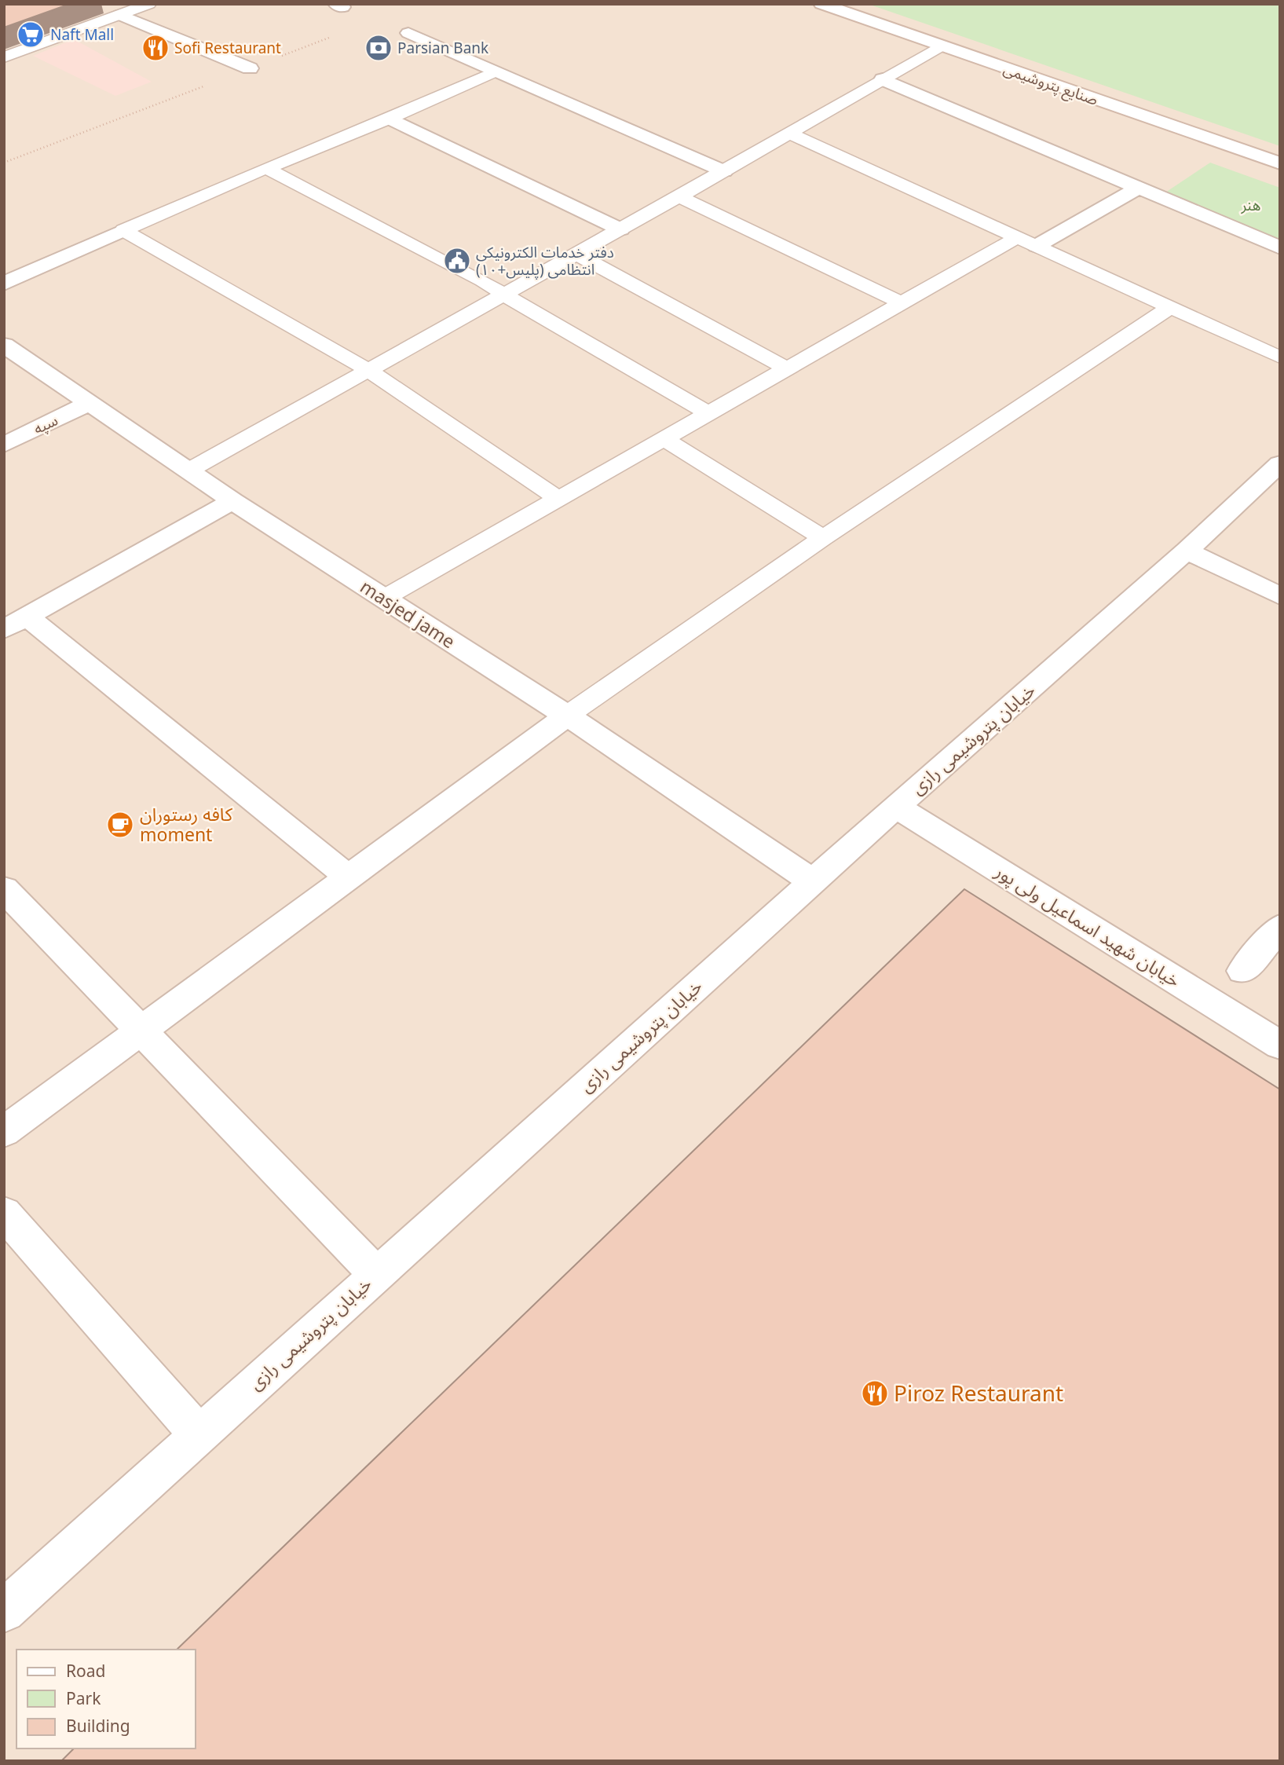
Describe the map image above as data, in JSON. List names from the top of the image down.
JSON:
{
  "streets": {
    "street": [
      "صنایع پتروشیمی",
      "سپه",
      "masjed jame",
      "خیابان پتروشیمی رازی",
      "خیابان شهید اسماعیل ولی پور"
    ]
  },
  "crossings": [
    ["سپه", "masjed jame"],
    ["masjed jame", "خیابان پتروشیمی رازی"],
    ["خیابان پتروشیمی رازی", "خیابان شهید اسماعیل ولی پور"]
  ],
  "parks": ["هنر"],
  "places": {
    "supermarket": ["Naft Mall"],
    "restaurant": ["Sofi Restaurant", "Piroz Restaurant"],
    "bank": ["Parsian Bank"],
    "public building": ["دفتر خدمات الکترونیکی انتظامی (پلیس+۱۰)"],
    "cafe": ["کافه رستوران moment"]
  },
  "legend": ["Road", "Park", "Building"]
}
